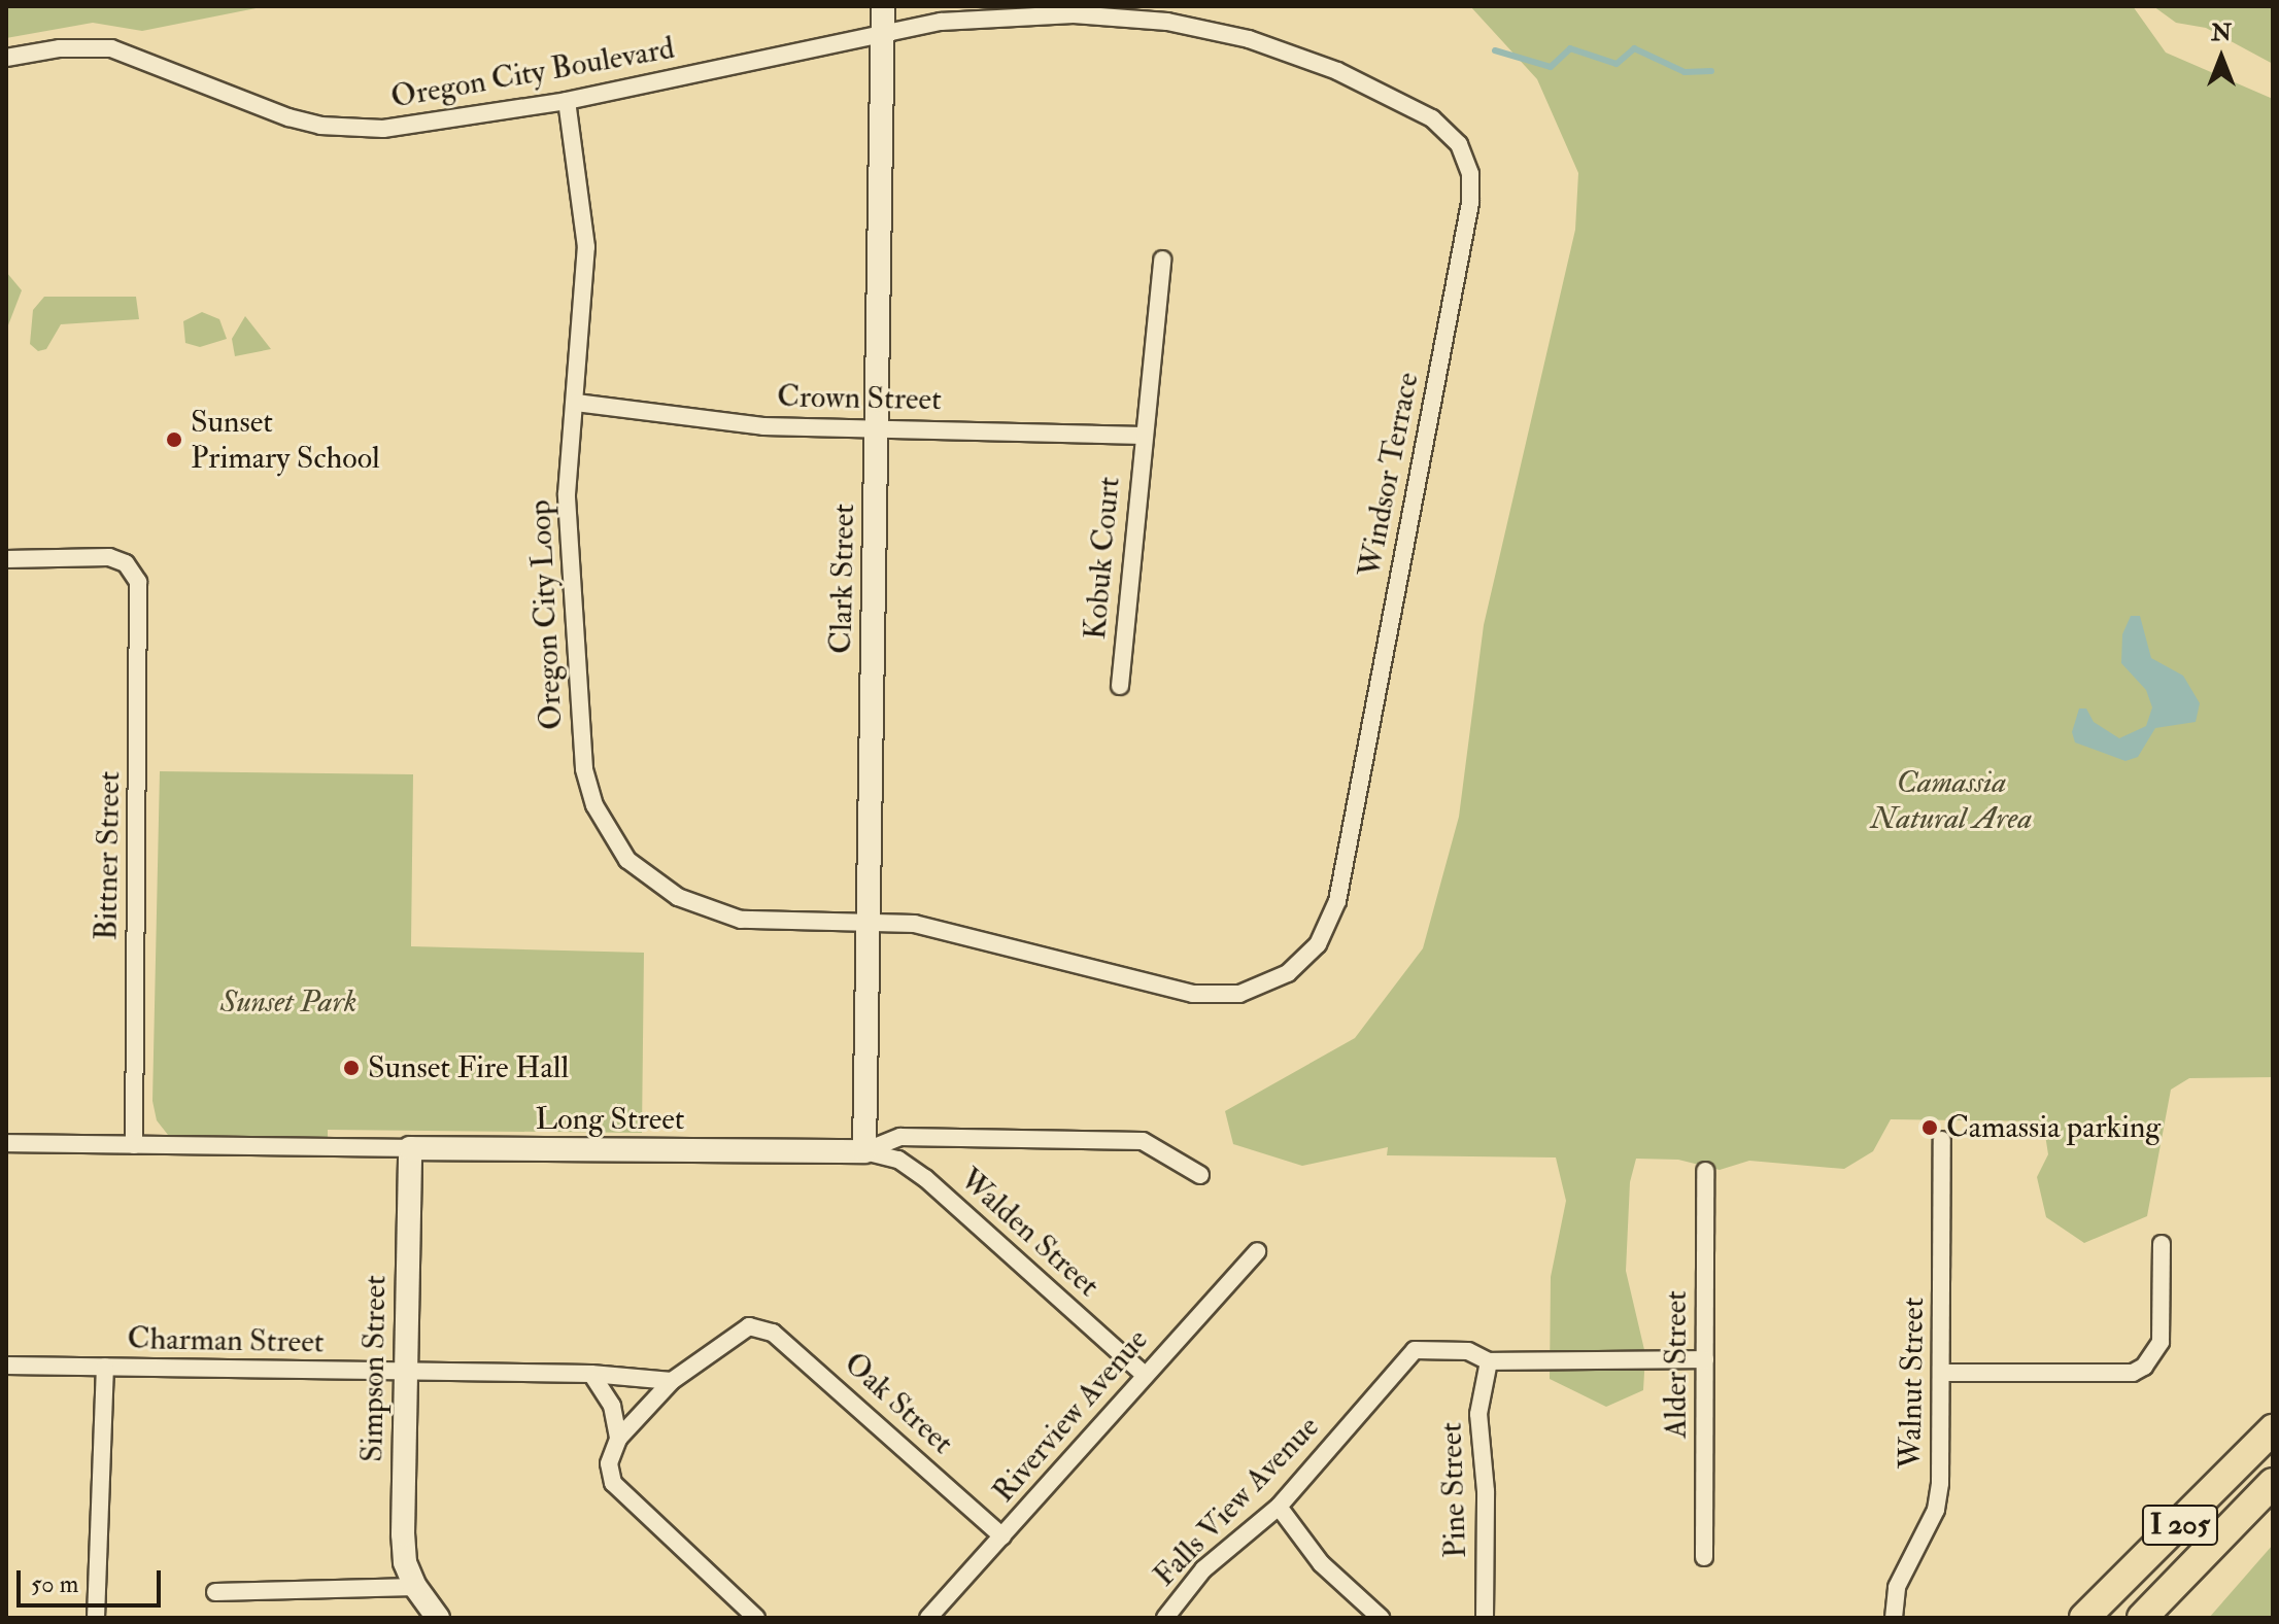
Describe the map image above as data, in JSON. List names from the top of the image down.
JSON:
{
  "streets": {
    "highway": ["I 205"],
    "street": [
      "Oregon City Boulevard",
      "Crown Street",
      "Windsor Terrace",
      "Kobuk Court",
      "Clark Street",
      "Oregon City Loop",
      "Bittner Street",
      "Long Street",
      "Walden Street",
      "Charman Street",
      "Alder Street",
      "Simpson Street",
      "Walnut Street",
      "Oak Street",
      "Riverview Avenue",
      "Pine Street",
      "Falls View Avenue"
    ]
  },
  "crossings": [
    ["Oregon City Boulevard", "Windsor Terrace"],
    ["Oregon City Boulevard", "Clark Street"],
    ["Oregon City Boulevard", "Oregon City Loop"],
    ["Crown Street", "Kobuk Court"],
    ["Crown Street", "Clark Street"],
    ["Crown Street", "Oregon City Loop"],
    ["Windsor Terrace", "Clark Street"],
    ["Windsor Terrace", "Oregon City Loop"],
    ["Clark Street", "Oregon City Loop"],
    ["Clark Street", "Long Street"],
    ["Clark Street", "Walden Street"],
    ["Bittner Street", "Long Street"],
    ["Long Street", "Walden Street"],
    ["Long Street", "Simpson Street"],
    ["Walden Street", "Riverview Avenue"],
    ["Charman Street", "Simpson Street"],
    ["Charman Street", "Oak Street"],
    ["Oak Street", "Riverview Avenue"],
    ["Pine Street", "Falls View Avenue"]
  ],
  "parks": ["Camassia Natural Area", "Sunset Park"],
  "places": ["Sunset Primary School", "Sunset Fire Hall", "Camassia parking"],
  "scale_bar": "50 m",
  "north": "top"
}
